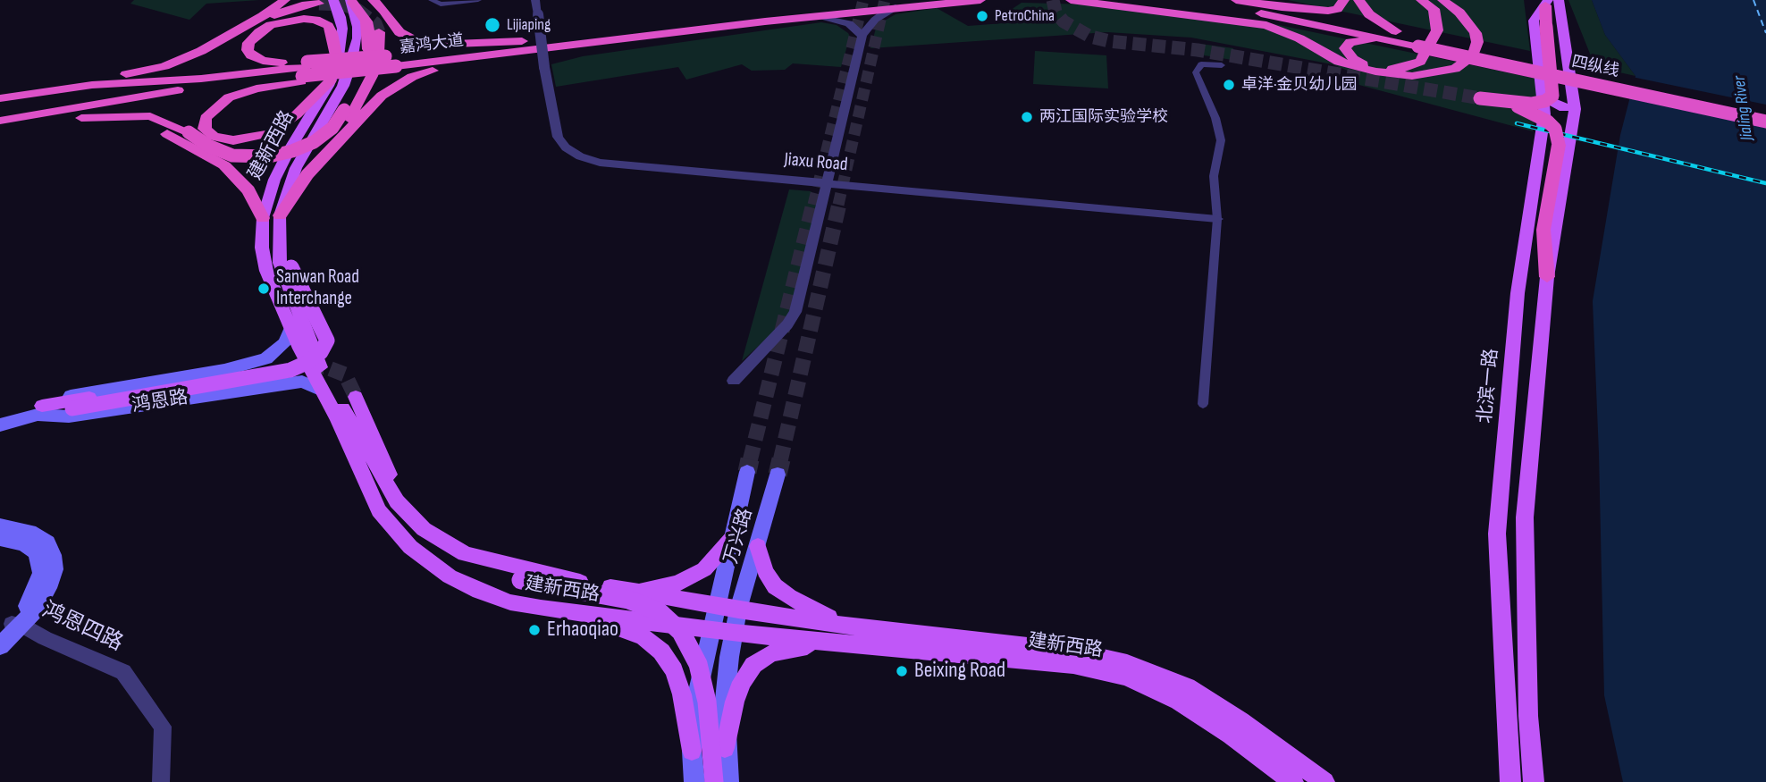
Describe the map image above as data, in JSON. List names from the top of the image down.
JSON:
{
  "streets": {
    "highway": ["嘉鸿大道", "四纵线"],
    "main road": [
      "建新西路",
      "北滨一路",
      "鸿恩路",
      "万兴路"
    ],
    "street": ["Jiaxu Road", "鸿恩四路"]
  },
  "crossings": [
    ["建新西路", "鸿恩路"],
    ["建新西路", "万兴路"]
  ],
  "water": ["Jialing River"],
  "places": [
    "PetroChina",
    "Lijiaping",
    "卓洋·金贝幼儿园",
    "两江国际实验学校",
    "Sanwan Road Interchange",
    "Erhaoqiao",
    "Beixing Road"
  ]
}
